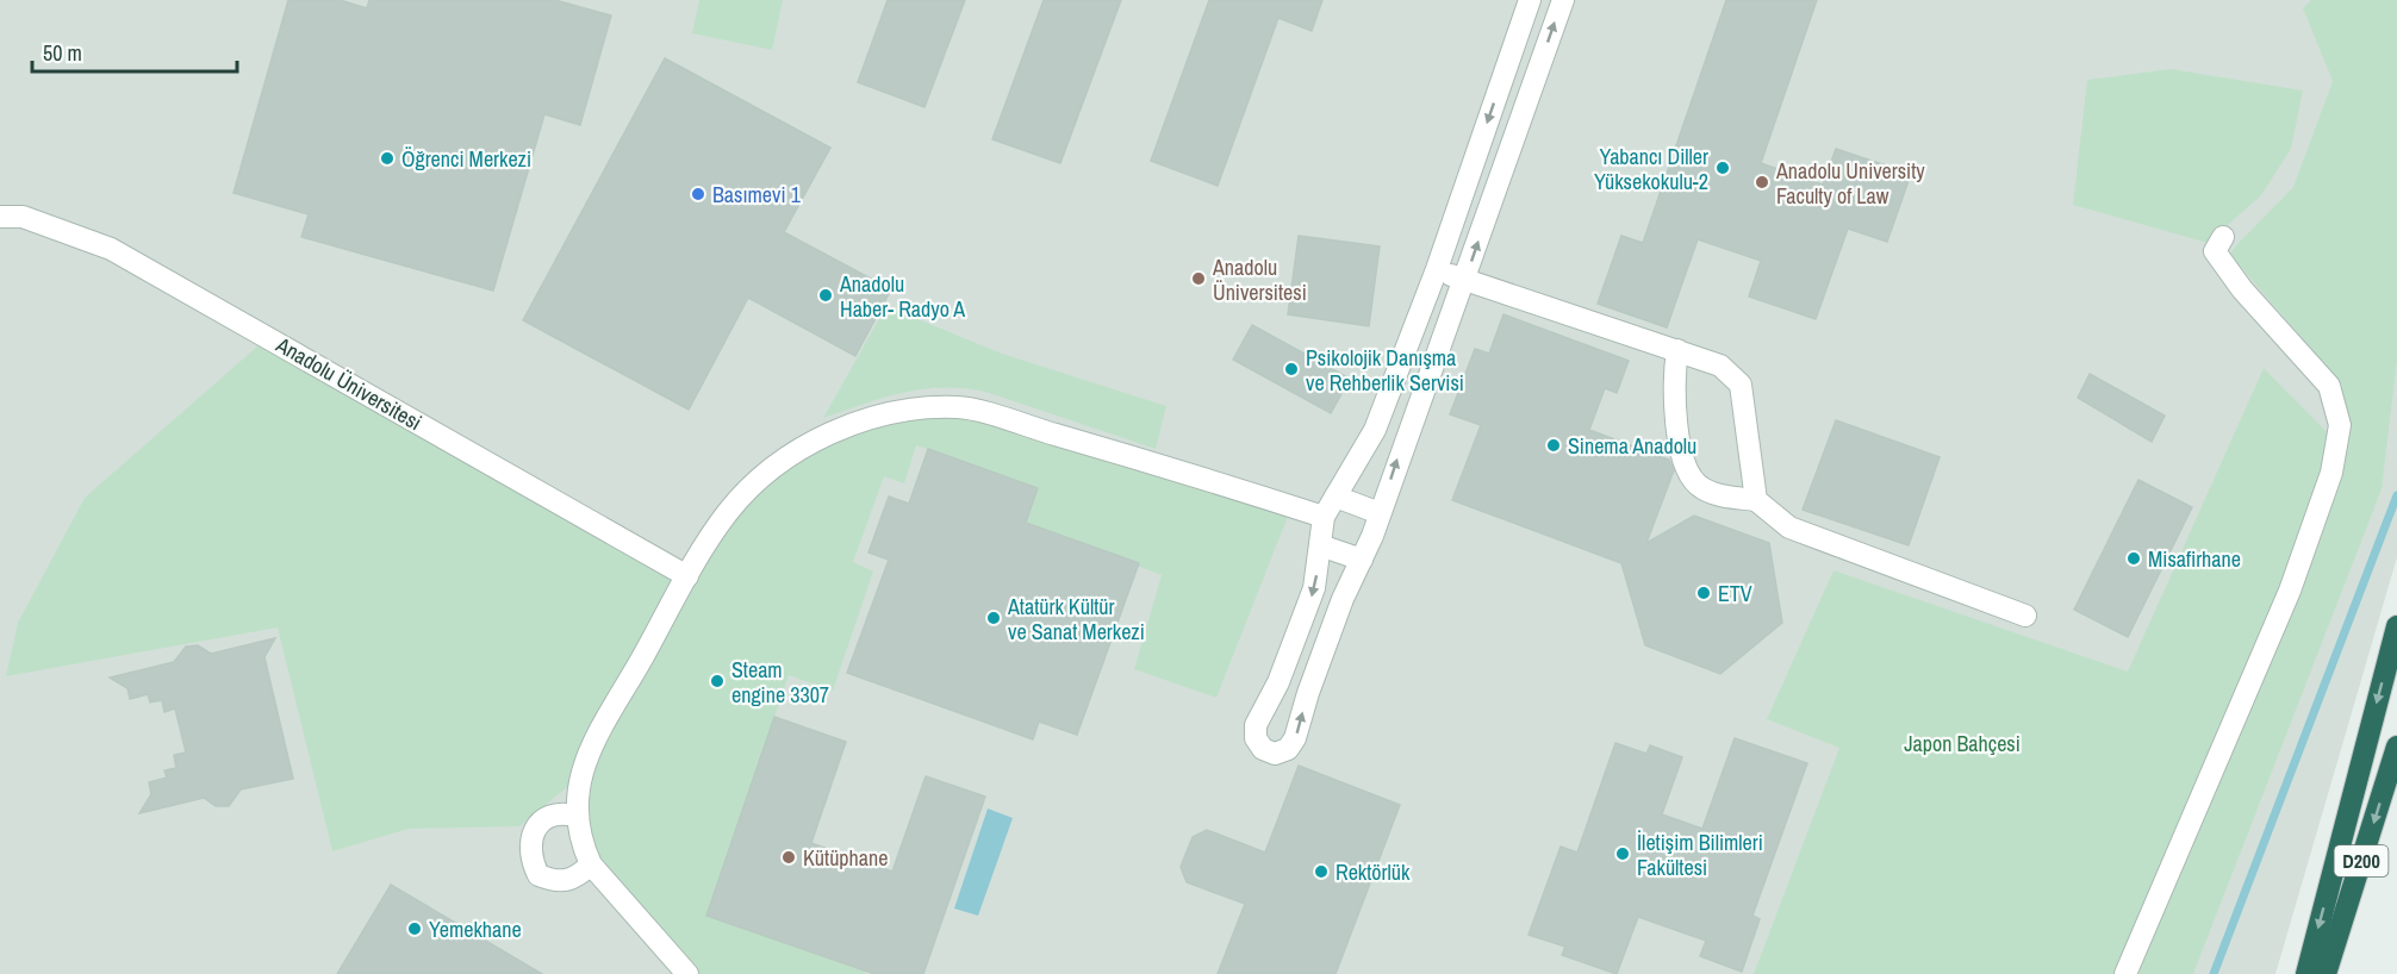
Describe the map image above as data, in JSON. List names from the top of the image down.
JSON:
{
  "streets": {
    "highway": ["D200"],
    "street": ["Anadolu Üniversitesi"]
  },
  "parks": ["Japon Bahçesi"],
  "places": [
    "Öğrenci Merkezi",
    "Yabancı Diller Yüksekokulu-2",
    "Anadolu University Faculty of Law",
    "Basımevi 1",
    "Anadolu Üniversitesi",
    "Anadolu Haber- Radyo A",
    "Psikolojik Danışma ve Rehberlik Servisi",
    "Sinema Anadolu",
    "Misafirhane",
    "ETV",
    "Atatürk Kültür ve Sanat Merkezi",
    "Steam engine 3307",
    "İletişim Bilimleri Fakültesi",
    "Kütüphane",
    "Rektörlük",
    "Yemekhane"
  ],
  "scale_bar": "50 m"
}
